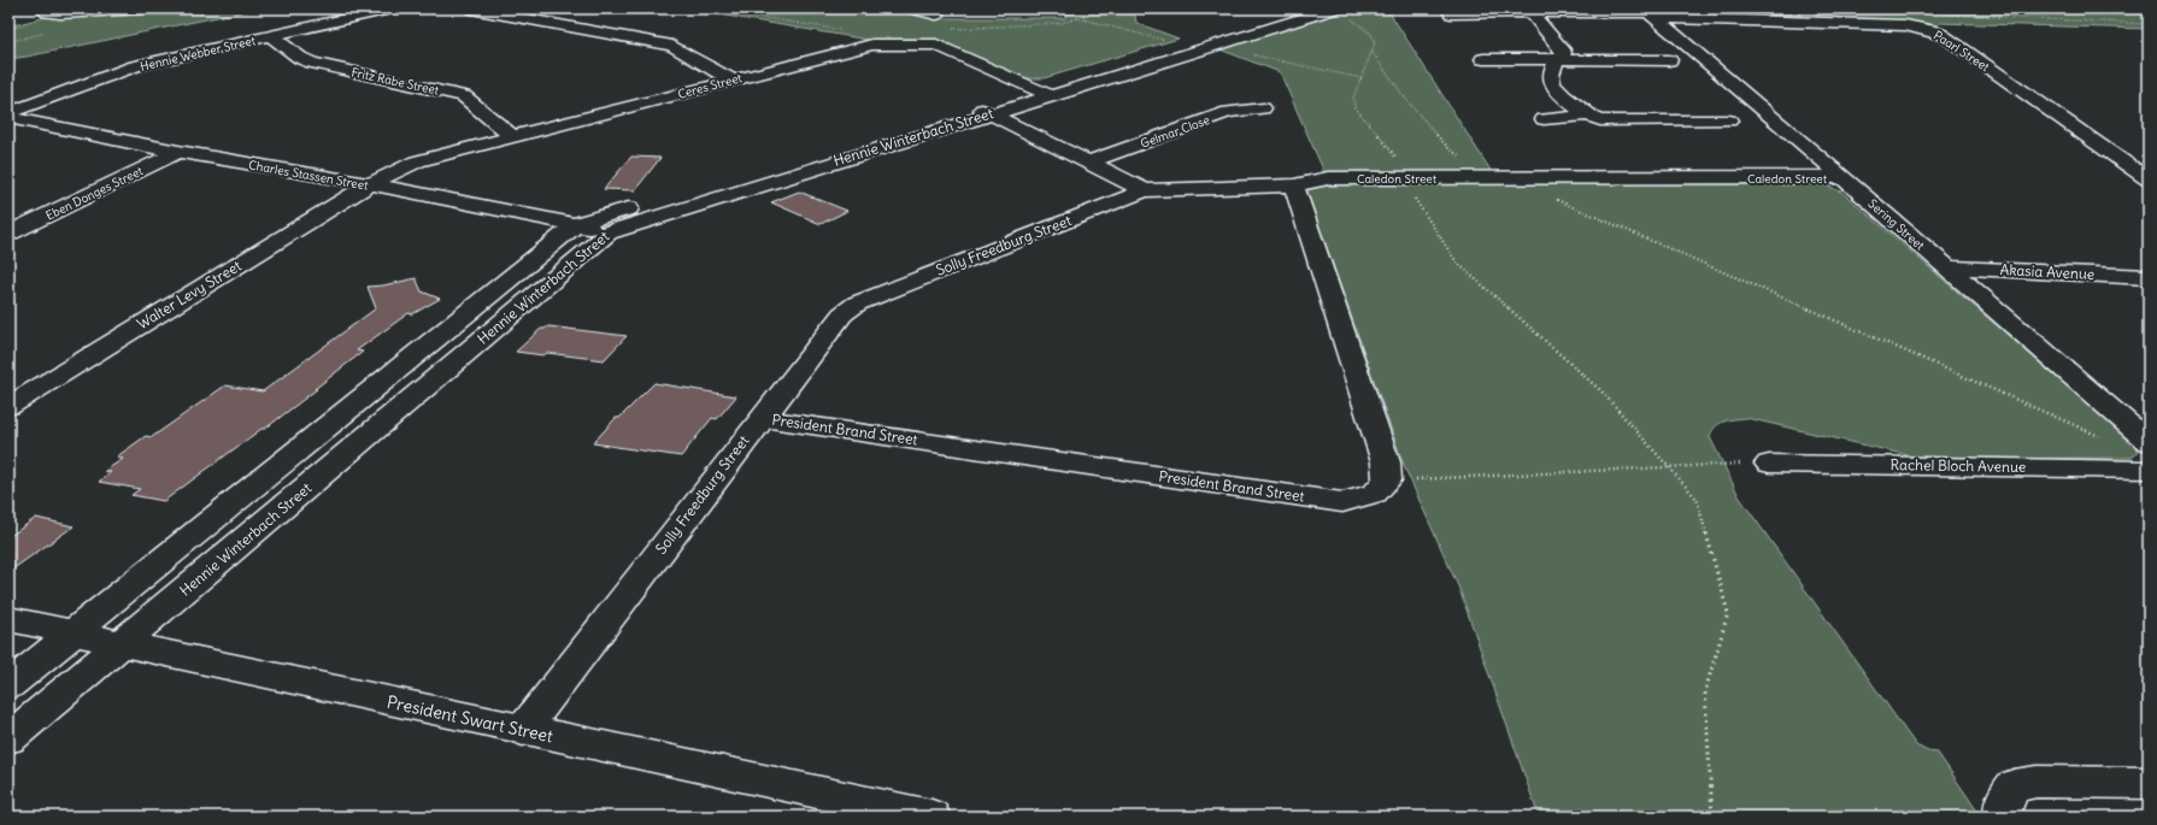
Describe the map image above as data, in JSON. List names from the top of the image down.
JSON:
{
  "streets": {
    "street": [
      "Paarl Street",
      "Hennie Webber Street",
      "Fritz Rabe Street",
      "Ceres Street",
      "Gelmar Close",
      "Hennie Winterbach Street",
      "Charles Stassen Street",
      "Caledon Street",
      "Eben Donges Street",
      "Sering Street",
      "Solly Freedburg Street",
      "Akasia Avenue",
      "Walter Levy Street",
      "President Brand Street",
      "Rachel Bloch Avenue",
      "President Swart Street"
    ]
  },
  "crossings": [
    ["Paarl Street", "Sering Street"],
    ["Hennie Webber Street", "Fritz Rabe Street"],
    ["Fritz Rabe Street", "Ceres Street"],
    ["Ceres Street", "Hennie Winterbach Street"],
    ["Ceres Street", "Charles Stassen Street"],
    ["Ceres Street", "Walter Levy Street"],
    ["Gelmar Close", "Caledon Street"],
    ["Hennie Winterbach Street", "Charles Stassen Street"],
    ["Hennie Winterbach Street", "Caledon Street"],
    ["Hennie Winterbach Street", "President Swart Street"],
    ["Charles Stassen Street", "Eben Donges Street"],
    ["Charles Stassen Street", "Walter Levy Street"],
    ["Caledon Street", "Sering Street"],
    ["Caledon Street", "Solly Freedburg Street"],
    ["Sering Street", "Akasia Avenue"],
    ["Solly Freedburg Street", "President Brand Street"],
    ["Solly Freedburg Street", "President Swart Street"]
  ]
}
